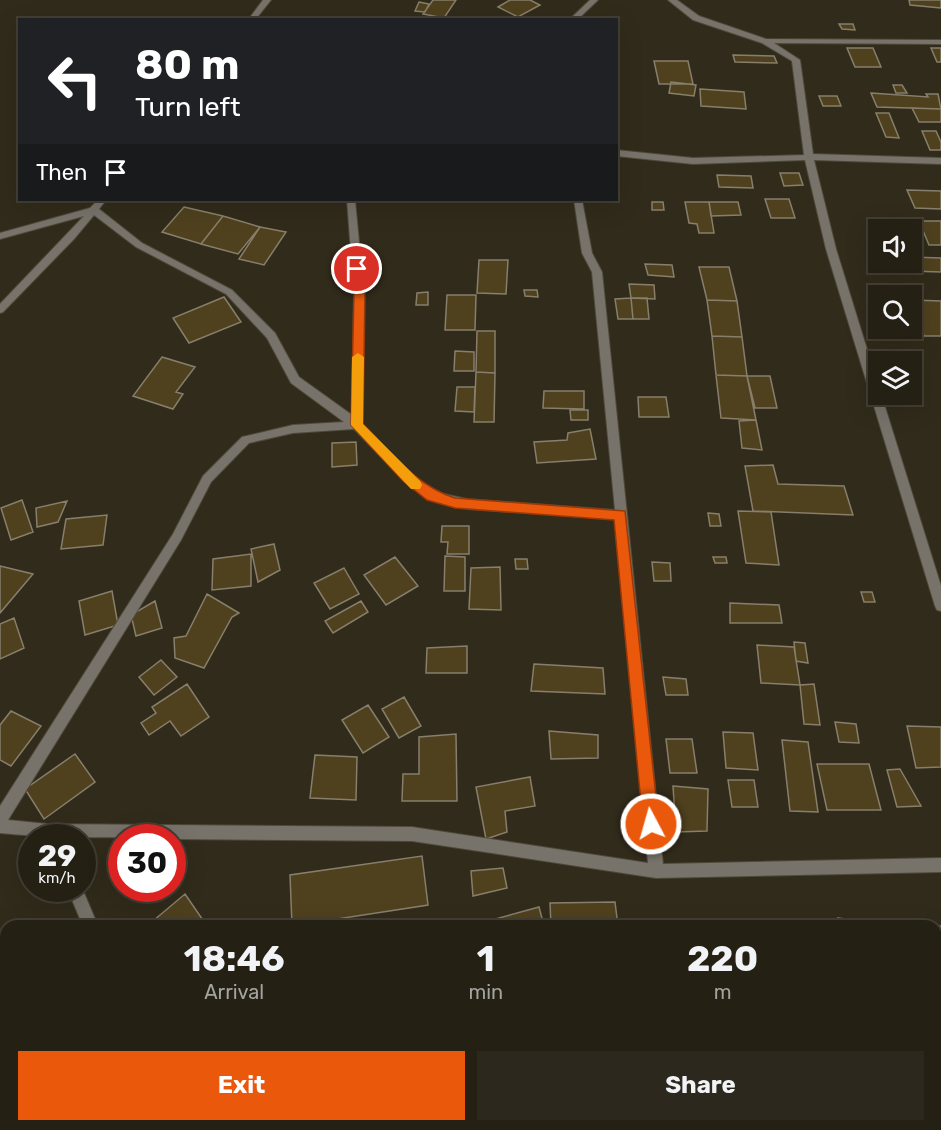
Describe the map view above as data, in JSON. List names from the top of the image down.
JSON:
{
  "page": {
    "turn": ["80 m", "Turn left"],
    "then": "Then",
    "speed": "29 km/h",
    "limit": "30",
    "eta": [
      "18:46",
      "Arrival",
      "1",
      "min",
      "220",
      "m"
    ],
    "buttons": ["Exit", "Share"]
  }
}
